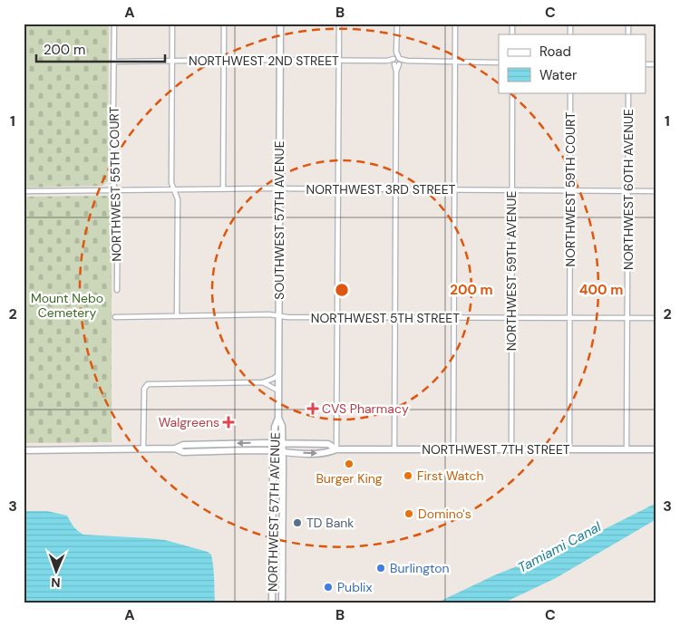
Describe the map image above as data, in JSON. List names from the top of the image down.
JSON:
{
  "streets": {
    "main road": ["SOUTHWEST 57TH AVENUE", "NORTHWEST 7TH STREET", "NORTHWEST 57TH AVENUE"],
    "street": [
      "NORTHWEST 2ND STREET",
      "NORTHWEST 55TH COURT",
      "NORTHWEST 3RD STREET",
      "NORTHWEST 59TH COURT",
      "NORTHWEST 60TH AVENUE",
      "NORTHWEST 59TH AVENUE",
      "NORTHWEST 5TH STREET"
    ]
  },
  "crossings": [
    ["NORTHWEST 2ND STREET", "NORTHWEST 55TH COURT"],
    ["NORTHWEST 2ND STREET", "SOUTHWEST 57TH AVENUE"],
    ["NORTHWEST 55TH COURT", "NORTHWEST 3RD STREET"],
    ["NORTHWEST 3RD STREET", "NORTHWEST 59TH COURT"],
    ["NORTHWEST 3RD STREET", "NORTHWEST 60TH AVENUE"],
    ["NORTHWEST 3RD STREET", "SOUTHWEST 57TH AVENUE"],
    ["NORTHWEST 3RD STREET", "NORTHWEST 59TH AVENUE"],
    ["NORTHWEST 59TH COURT", "NORTHWEST 5TH STREET"],
    ["NORTHWEST 59TH COURT", "NORTHWEST 7TH STREET"],
    ["NORTHWEST 60TH AVENUE", "NORTHWEST 5TH STREET"],
    ["NORTHWEST 60TH AVENUE", "NORTHWEST 7TH STREET"],
    ["SOUTHWEST 57TH AVENUE", "NORTHWEST 5TH STREET"],
    ["SOUTHWEST 57TH AVENUE", "NORTHWEST 57TH AVENUE"],
    ["NORTHWEST 59TH AVENUE", "NORTHWEST 5TH STREET"],
    ["NORTHWEST 59TH AVENUE", "NORTHWEST 7TH STREET"],
    ["NORTHWEST 7TH STREET", "NORTHWEST 57TH AVENUE"]
  ],
  "water": ["Tamiami Canal"],
  "parks": ["Mount Nebo Cemetery"],
  "places": {
    "health": ["CVS Pharmacy", "Walgreens"],
    "other": [
      "Burger King",
      "First Watch",
      "Domino's",
      "TD Bank",
      "Burlington",
      "Publix"
    ]
  },
  "legend": ["Road", "Water"],
  "scale_bar": "200 m",
  "north": "bottom",
  "grid": {
    "columns": ["A", "B", "C"],
    "rows": ["1", "2", "3"]
  },
  "rings": ["200 m", "400 m"]
}
